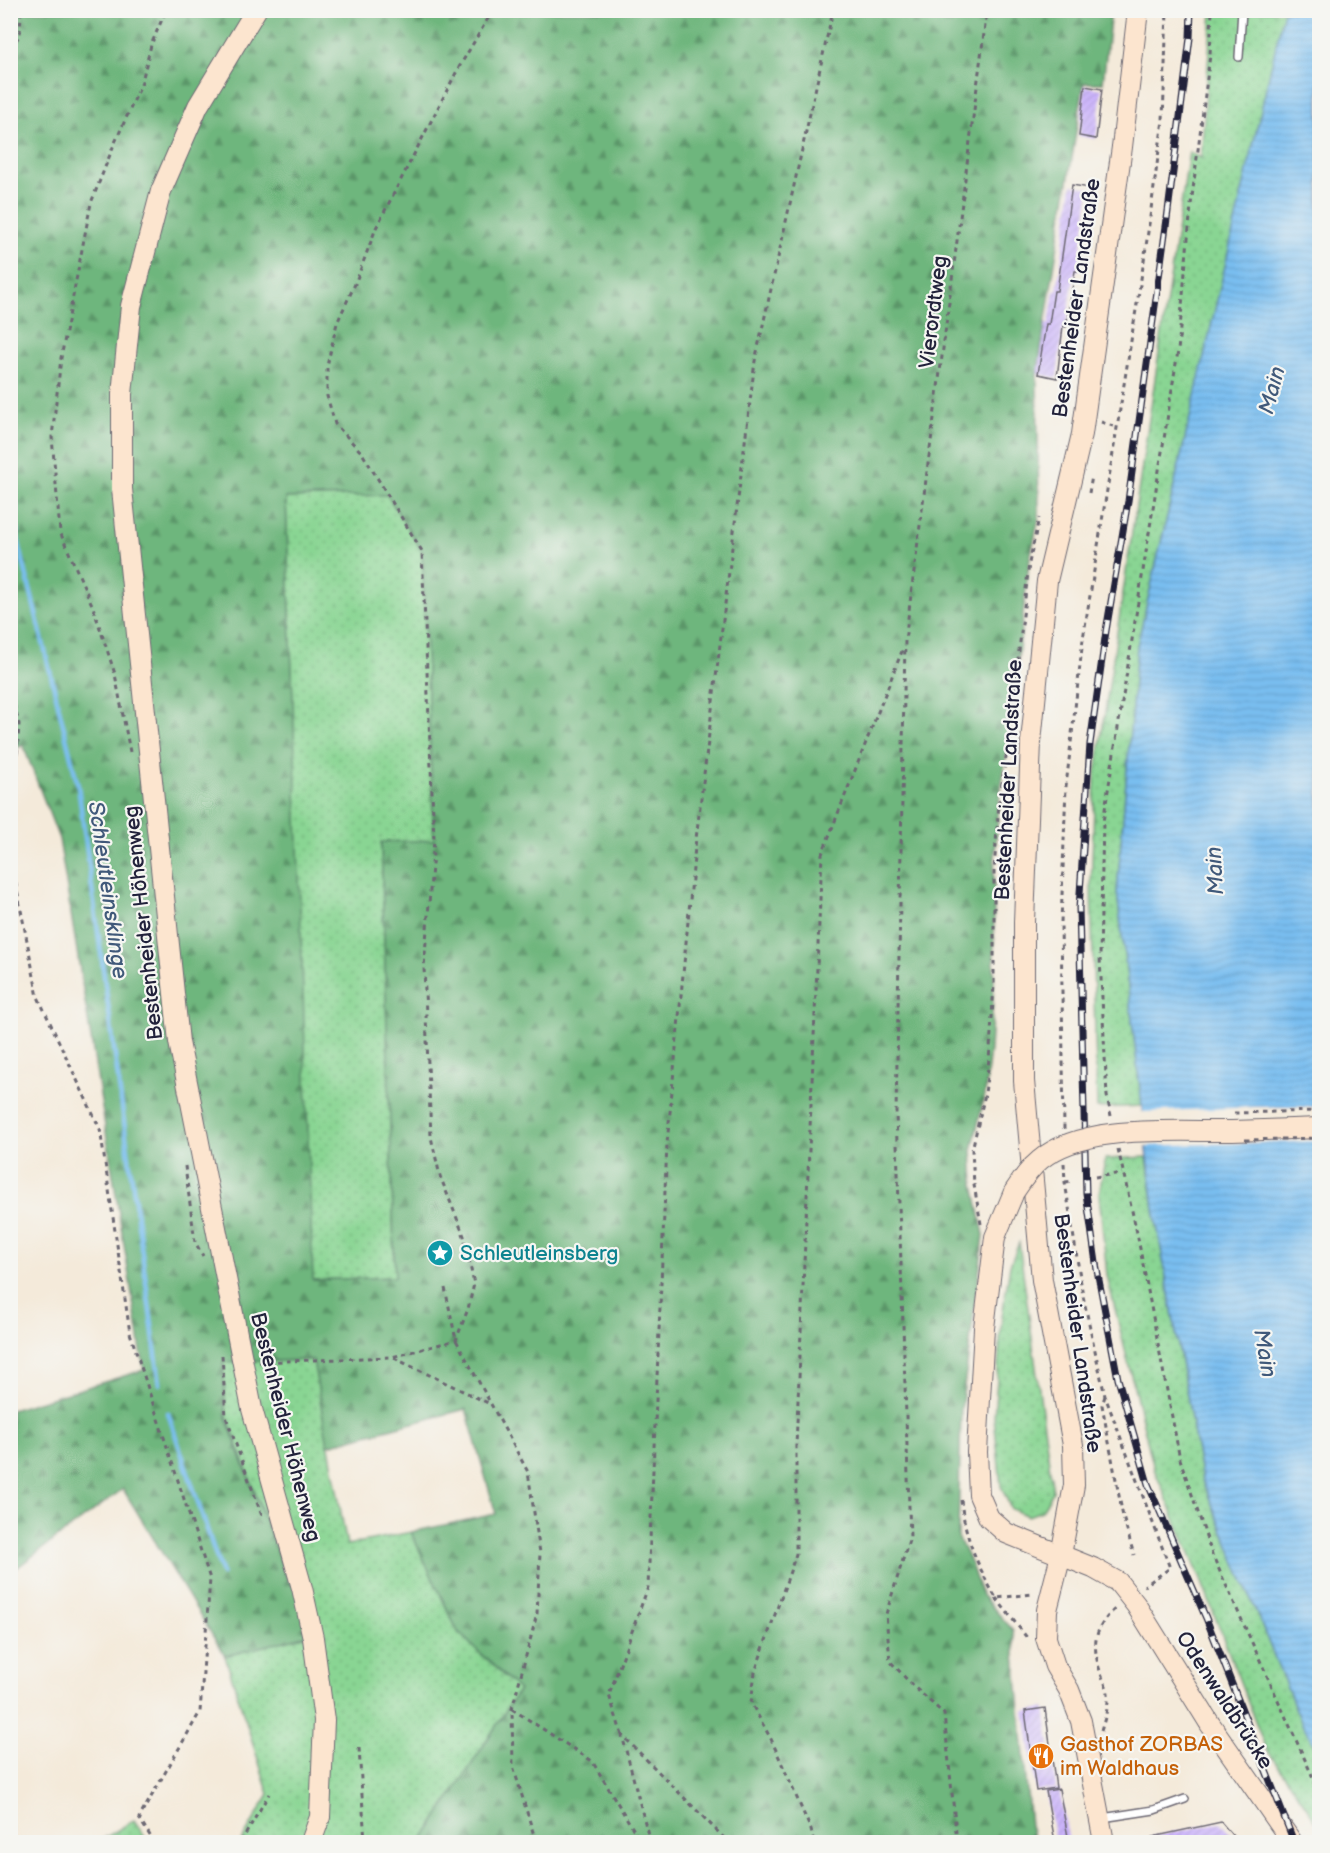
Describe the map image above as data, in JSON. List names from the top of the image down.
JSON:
{
  "streets": {
    "main road": ["Bestenheider Landstraße", "Bestenheider Höhenweg", "Odenwaldbrücke"],
    "path": ["Vierordtweg"]
  },
  "crossings": [
    ["Bestenheider Landstraße", "Odenwaldbrücke"]
  ],
  "water": ["Main", "Schleutleinsklinge"],
  "places": {
    "place": ["Schleutleinsberg"],
    "restaurant": ["Gasthof ZORBAS im Waldhaus"]
  }
}
